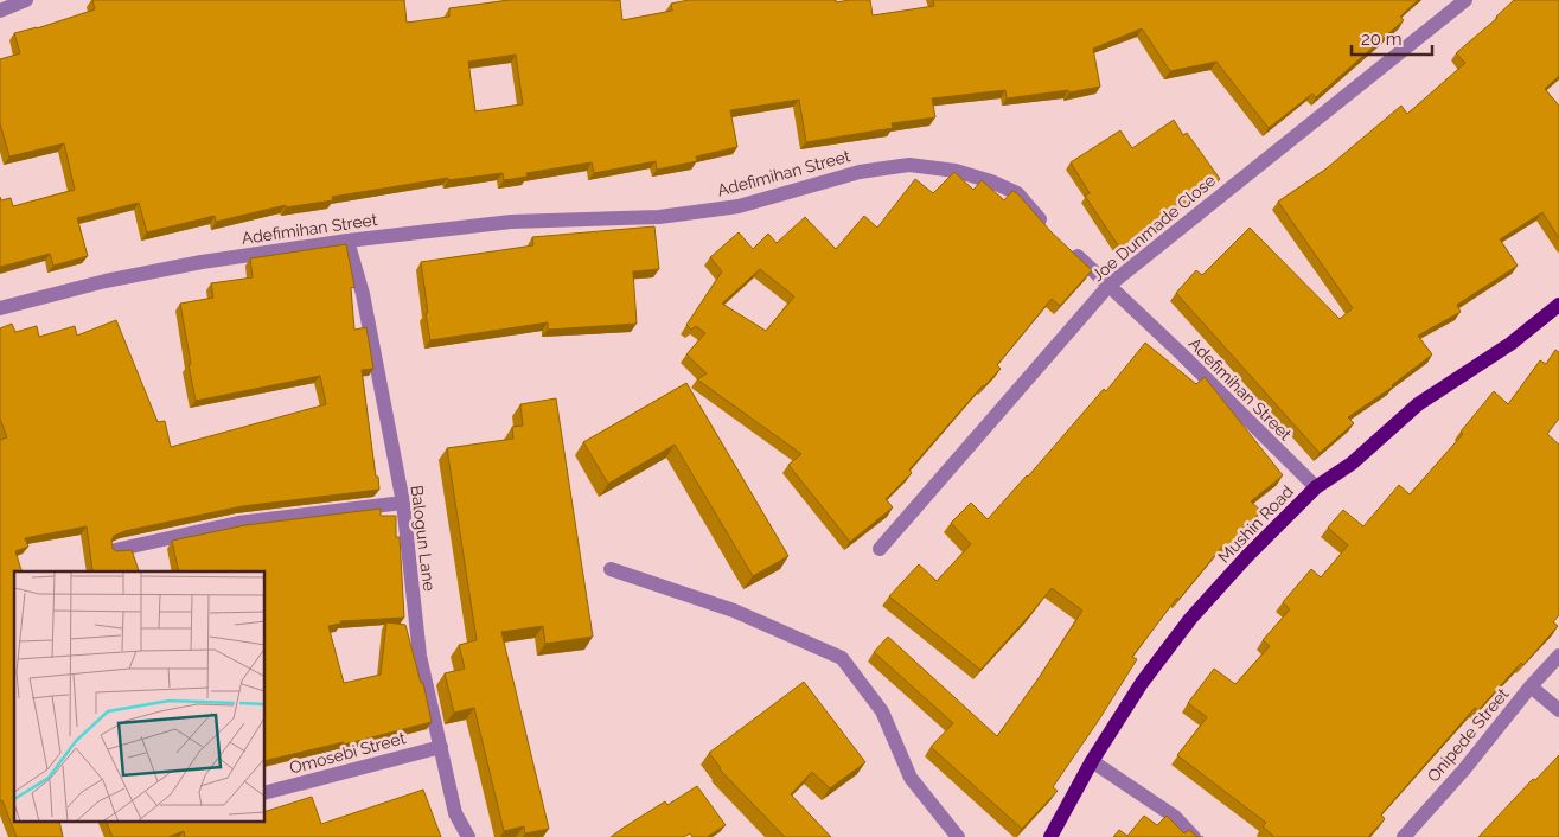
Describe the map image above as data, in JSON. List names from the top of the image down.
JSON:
{
  "streets": {
    "main road": ["Mushin Road"],
    "street": [
      "Adefimihan Street",
      "Joe Dunmade Close",
      "Balogun Lane",
      "Onipede Street",
      "Omosebi Street"
    ]
  },
  "crossings": [
    ["Adefimihan Street", "Joe Dunmade Close"],
    ["Adefimihan Street", "Mushin Road"],
    ["Adefimihan Street", "Balogun Lane"],
    ["Balogun Lane", "Omosebi Street"]
  ],
  "scale_bar": "20 m"
}
